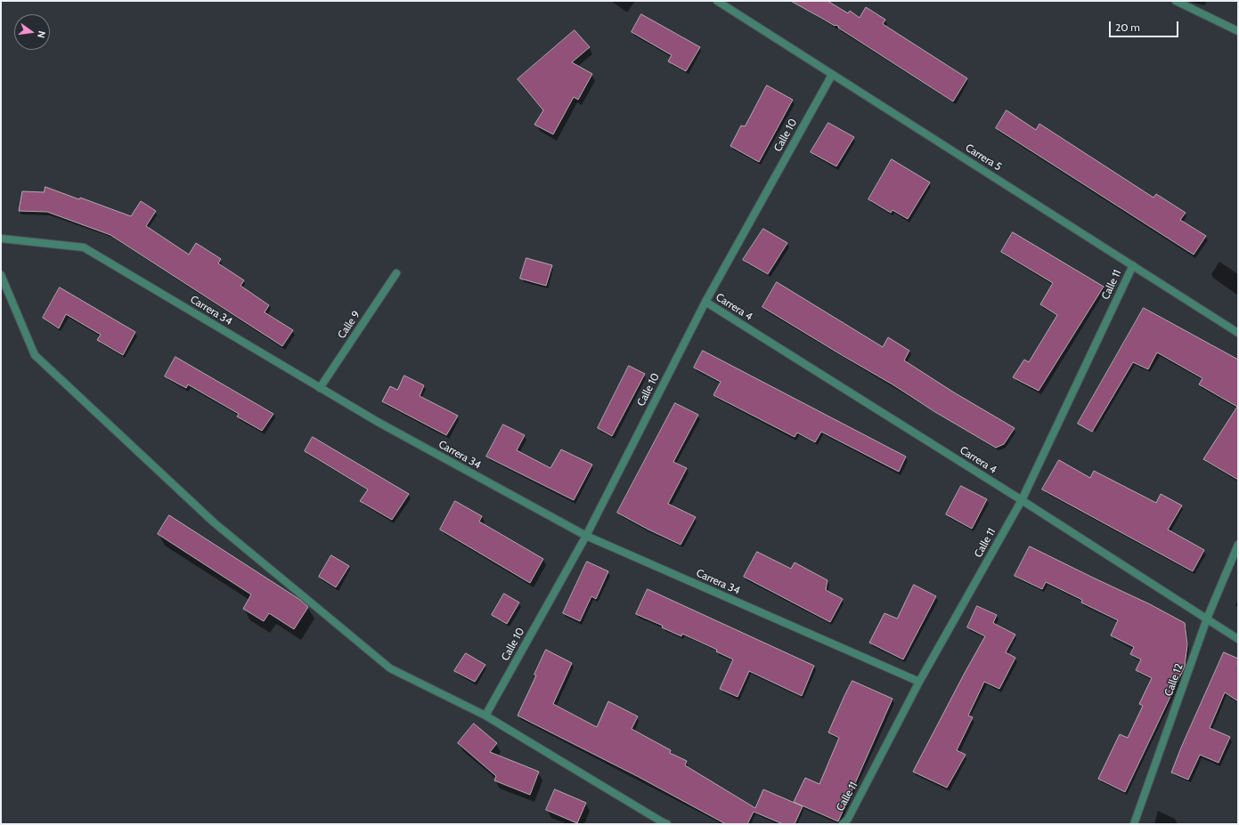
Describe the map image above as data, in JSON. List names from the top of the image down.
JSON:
{
  "streets": {
    "street": [
      "Calle 10",
      "Carrera 5",
      "Calle 11",
      "Carrera 4",
      "Carrera 34",
      "Calle 9",
      "Calle 12"
    ]
  },
  "crossings": [
    ["Calle 10", "Carrera 5"],
    ["Calle 10", "Carrera 4"],
    ["Calle 10", "Carrera 34"],
    ["Carrera 5", "Calle 11"],
    ["Calle 11", "Carrera 4"],
    ["Calle 11", "Carrera 34"],
    ["Carrera 4", "Calle 12"],
    ["Carrera 34", "Calle 9"]
  ],
  "scale_bar": "20 m",
  "north": "right"
}
